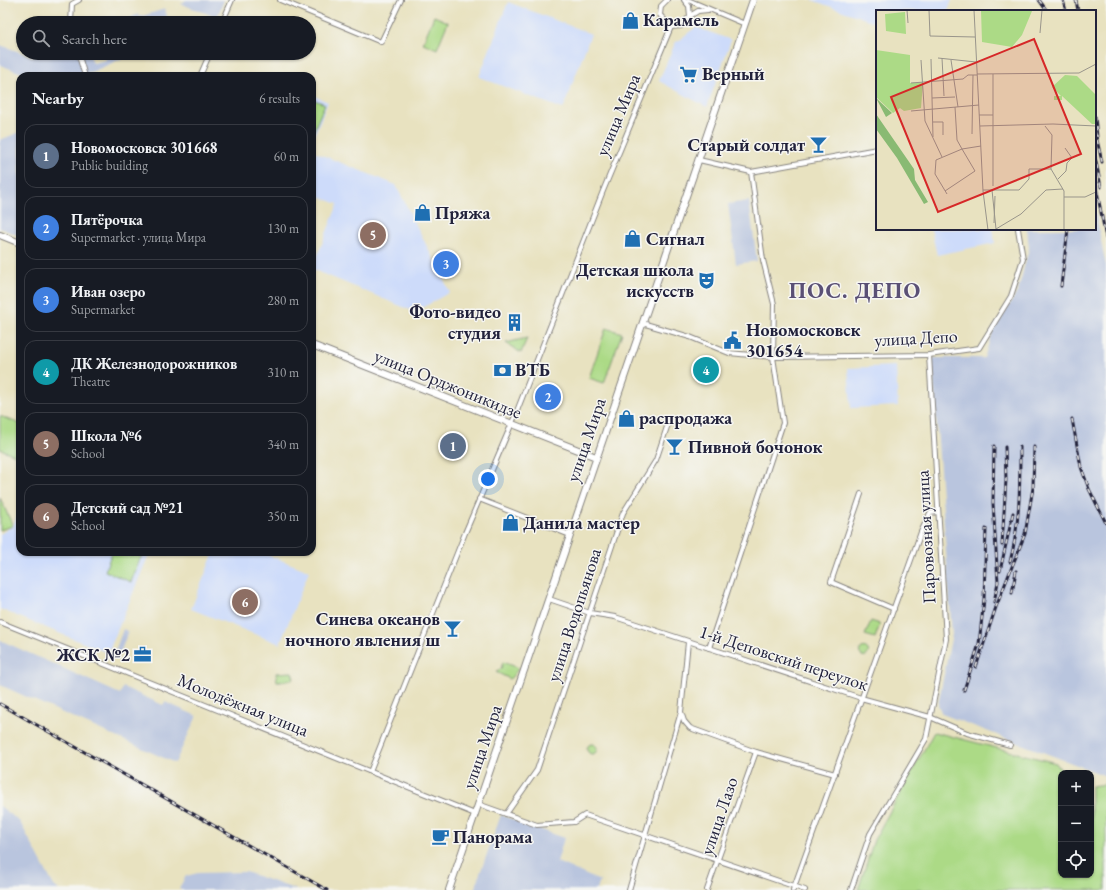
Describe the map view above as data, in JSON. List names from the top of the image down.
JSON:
{
  "streets": {
    "main road": ["улица Мира", "улица Орджоникидзе"],
    "street": [
      "улица Депо",
      "Паровозная улица",
      "улица Водопьянова",
      "1-й Деповский переулок",
      "Молодёжная улица",
      "улица Лазо"
    ]
  },
  "crossings": [
    ["улица Мира", "улица Депо"],
    ["улица Мира", "улица Орджоникидзе"],
    ["улица Мира", "1-й Деповский переулок"],
    ["улица Мира", "Молодёжная улица"],
    ["улица Депо", "Паровозная улица"],
    ["Паровозная улица", "1-й Деповский переулок"],
    ["улица Водопьянова", "1-й Деповский переулок"]
  ],
  "districts": ["ПОС. ДЕПО"],
  "places": {
    "shop": [
      "Карамель",
      "Пряжа",
      "Сигнал",
      "распродажа",
      "Данила мастер"
    ],
    "supermarket": ["Верный"],
    "bar": ["Старый солдат", "Пивной бочонок", "Синева океанов ночного явления ш"],
    "theatre": ["Детская школа искусств"],
    "building": ["Фото-видео студия"],
    "public building": ["Новомосковск 301654"],
    "bank": ["ВТБ"],
    "office": ["ЖСК №2"],
    "cafe": ["Панорама"]
  },
  "page": {
    "search": "Search here",
    "heading": ["Nearby", "6 results"],
    "list": [
      {
        "mark": "1",
        "name": "Новомосковск 301668",
        "note": "Public building",
        "value": "60 m"
      },
      {
        "mark": "2",
        "name": "Пятёрочка",
        "note": "Supermarket · улица Мира",
        "value": "130 m"
      },
      {
        "mark": "3",
        "name": "Иван озеро",
        "note": "Supermarket",
        "value": "280 m"
      },
      {
        "mark": "4",
        "name": "ДК Железнодорожников",
        "note": "Theatre",
        "value": "310 m"
      },
      {
        "mark": "5",
        "name": "Школа №6",
        "note": "School",
        "value": "340 m"
      },
      {
        "mark": "6",
        "name": "Детский сад №21",
        "note": "School",
        "value": "350 m"
      }
    ],
    "pins": [
      "5",
      "3",
      "4",
      "2",
      "1",
      "6"
    ],
    "map_buttons": ["+", "−"]
  }
}
